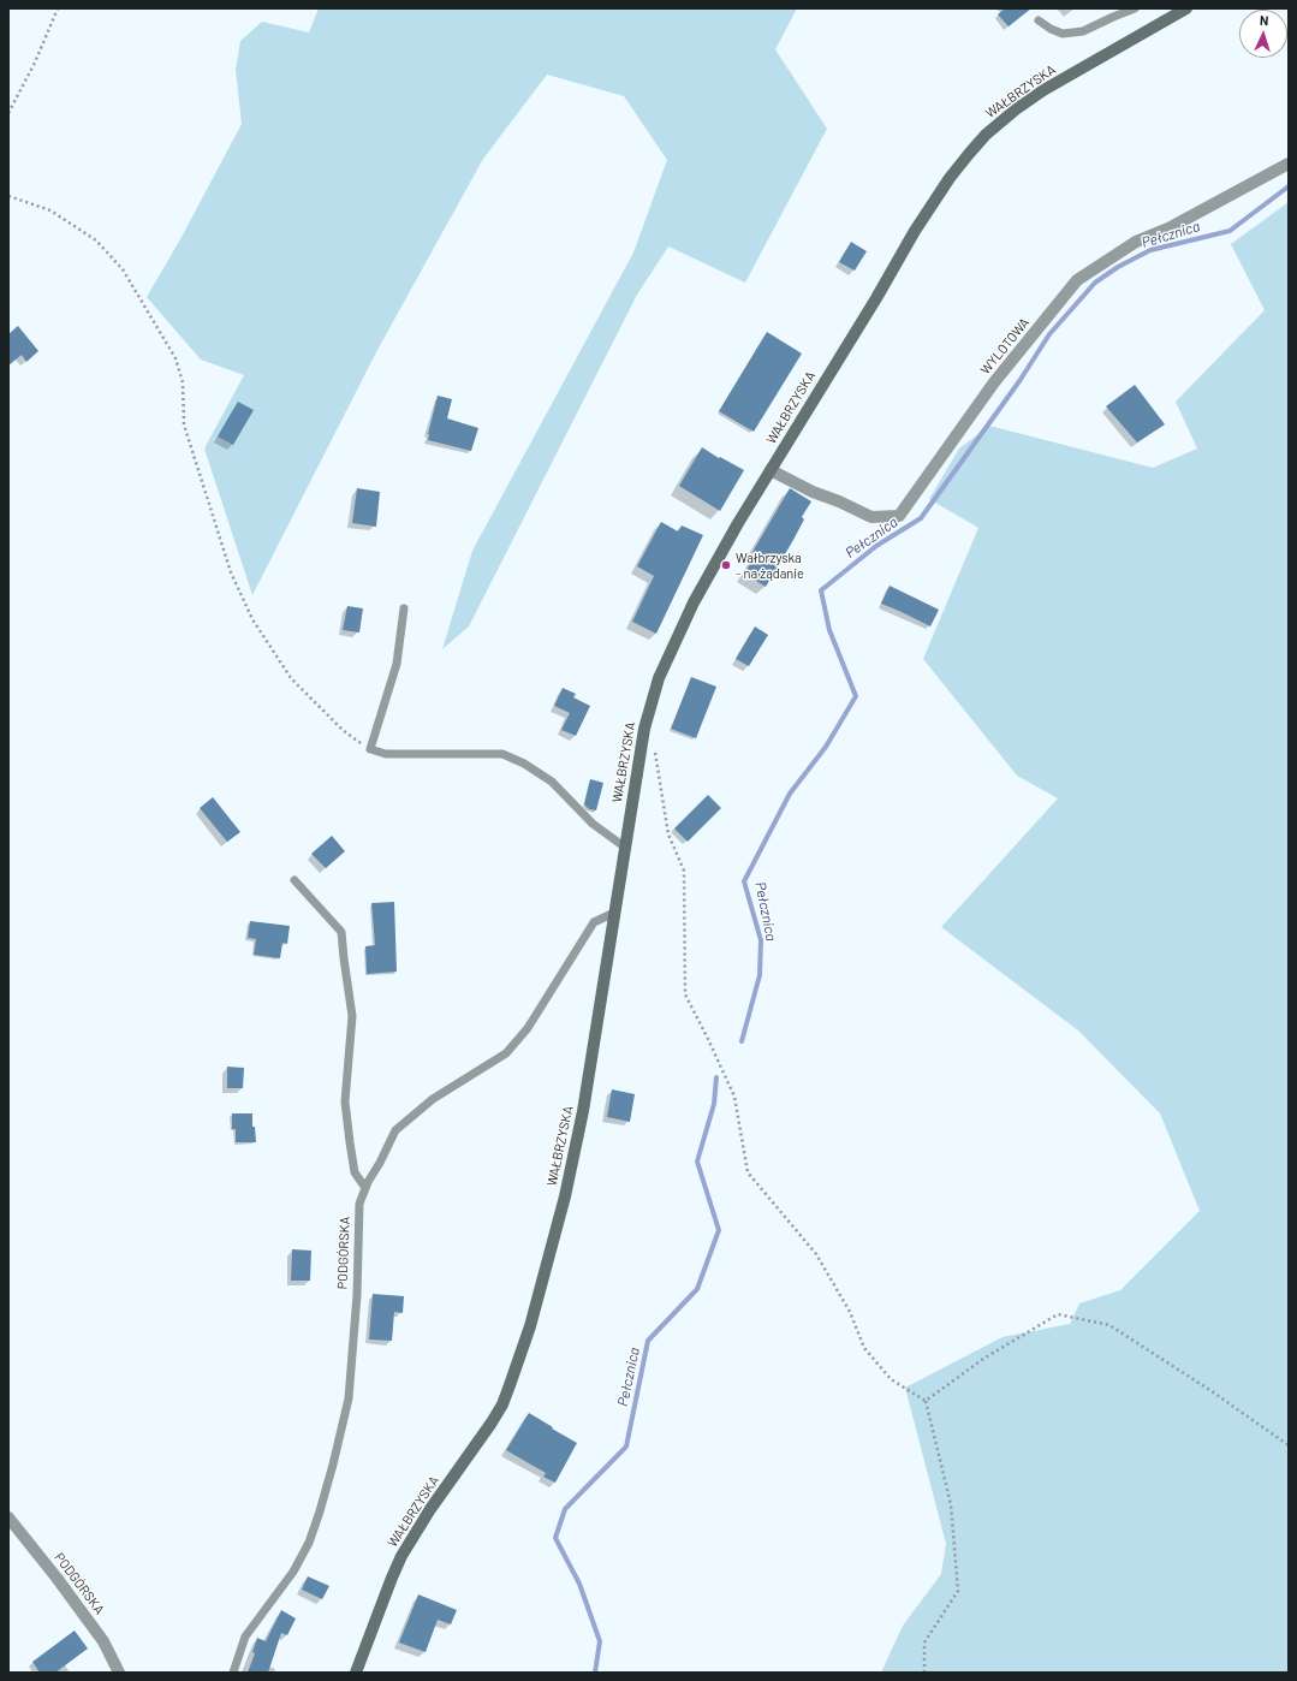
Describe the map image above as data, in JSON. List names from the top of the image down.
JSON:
{
  "streets": {
    "main road": ["WAŁBRZYSKA"],
    "street": ["WYLOTOWA", "PODGÓRSKA"]
  },
  "crossings": [
    ["WAŁBRZYSKA", "WYLOTOWA"],
    ["WAŁBRZYSKA", "PODGÓRSKA"]
  ],
  "water": ["Pełcznica"],
  "places": ["Wałbrzyska - na żądanie"],
  "north": "top"
}
